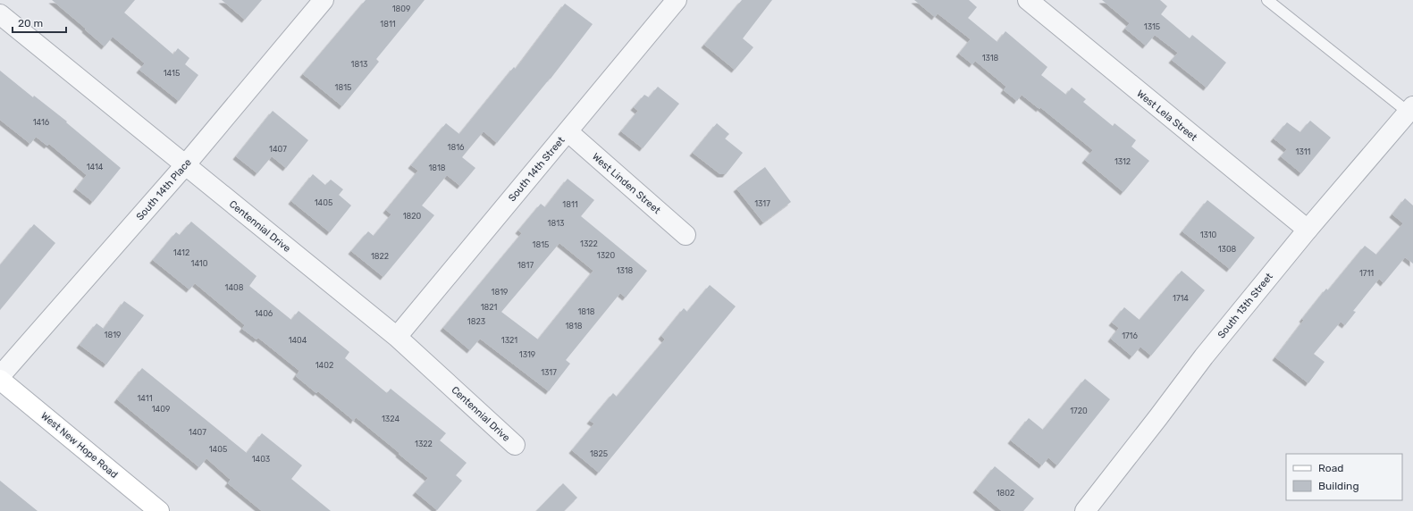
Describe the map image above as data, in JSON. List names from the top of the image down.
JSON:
{
  "streets": {
    "main road": ["West New Hope Road"],
    "street": [
      "West Lela Street",
      "South 14th Street",
      "West Linden Street",
      "South 14th Place",
      "Centennial Drive",
      "South 13th Street"
    ]
  },
  "crossings": [
    ["West Lela Street", "South 13th Street"],
    ["South 14th Street", "West Linden Street"],
    ["South 14th Street", "Centennial Drive"],
    ["South 14th Place", "Centennial Drive"]
  ],
  "house_numbers": [
    "1809",
    "1811",
    "1315",
    "1318",
    "1813",
    "1415",
    "1815",
    "1416",
    "1816",
    "1407",
    "1311",
    "1312",
    "1414",
    "1818",
    "1405",
    "1317",
    "1811",
    "1820",
    "1813",
    "1310",
    "1322",
    "1815",
    "1308",
    "1412",
    "1320",
    "1822",
    "1410",
    "1817",
    "1318",
    "1711",
    "1408",
    "1819",
    "1714",
    "1821",
    "1818",
    "1406",
    "1823",
    "1818",
    "1819",
    "1716",
    "1404",
    "1321",
    "1319",
    "1402",
    "1317",
    "1411",
    "1409",
    "1720",
    "1324",
    "1407",
    "1322",
    "1405",
    "1825",
    "1403",
    "1802"
  ],
  "legend": ["Road", "Building"],
  "scale_bar": "20 m"
}
